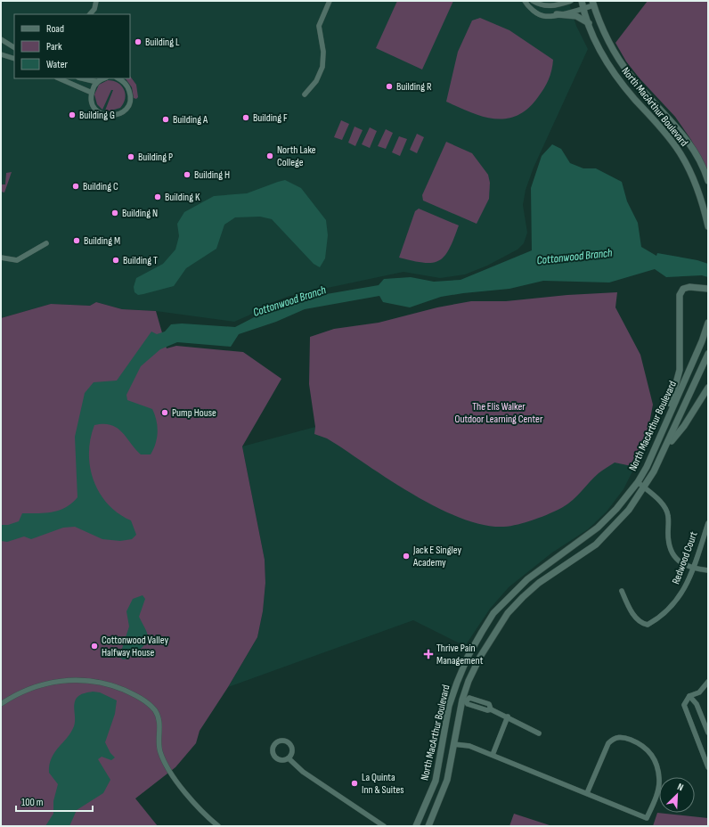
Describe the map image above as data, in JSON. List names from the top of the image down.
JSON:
{
  "streets": {
    "main road": ["North MacArthur Boulevard"],
    "street": ["Redwood Court"]
  },
  "water": ["Cottonwood Branch"],
  "parks": ["The Elis Walker Outdoor Learning Center"],
  "places": {
    "other": [
      "Building L",
      "Building R",
      "Building G",
      "Building F",
      "Building A",
      "North Lake College",
      "Building P",
      "Building H",
      "Building C",
      "Building K",
      "Building N",
      "Building M",
      "Building T",
      "Pump House",
      "Jack E Singley Academy",
      "Cottonwood Valley Halfway House",
      "La Quinta Inn & Suites"
    ],
    "health": ["Thrive Pain Management"]
  },
  "legend": ["Road", "Park", "Water"],
  "scale_bar": "100 m",
  "north": "top right"
}
